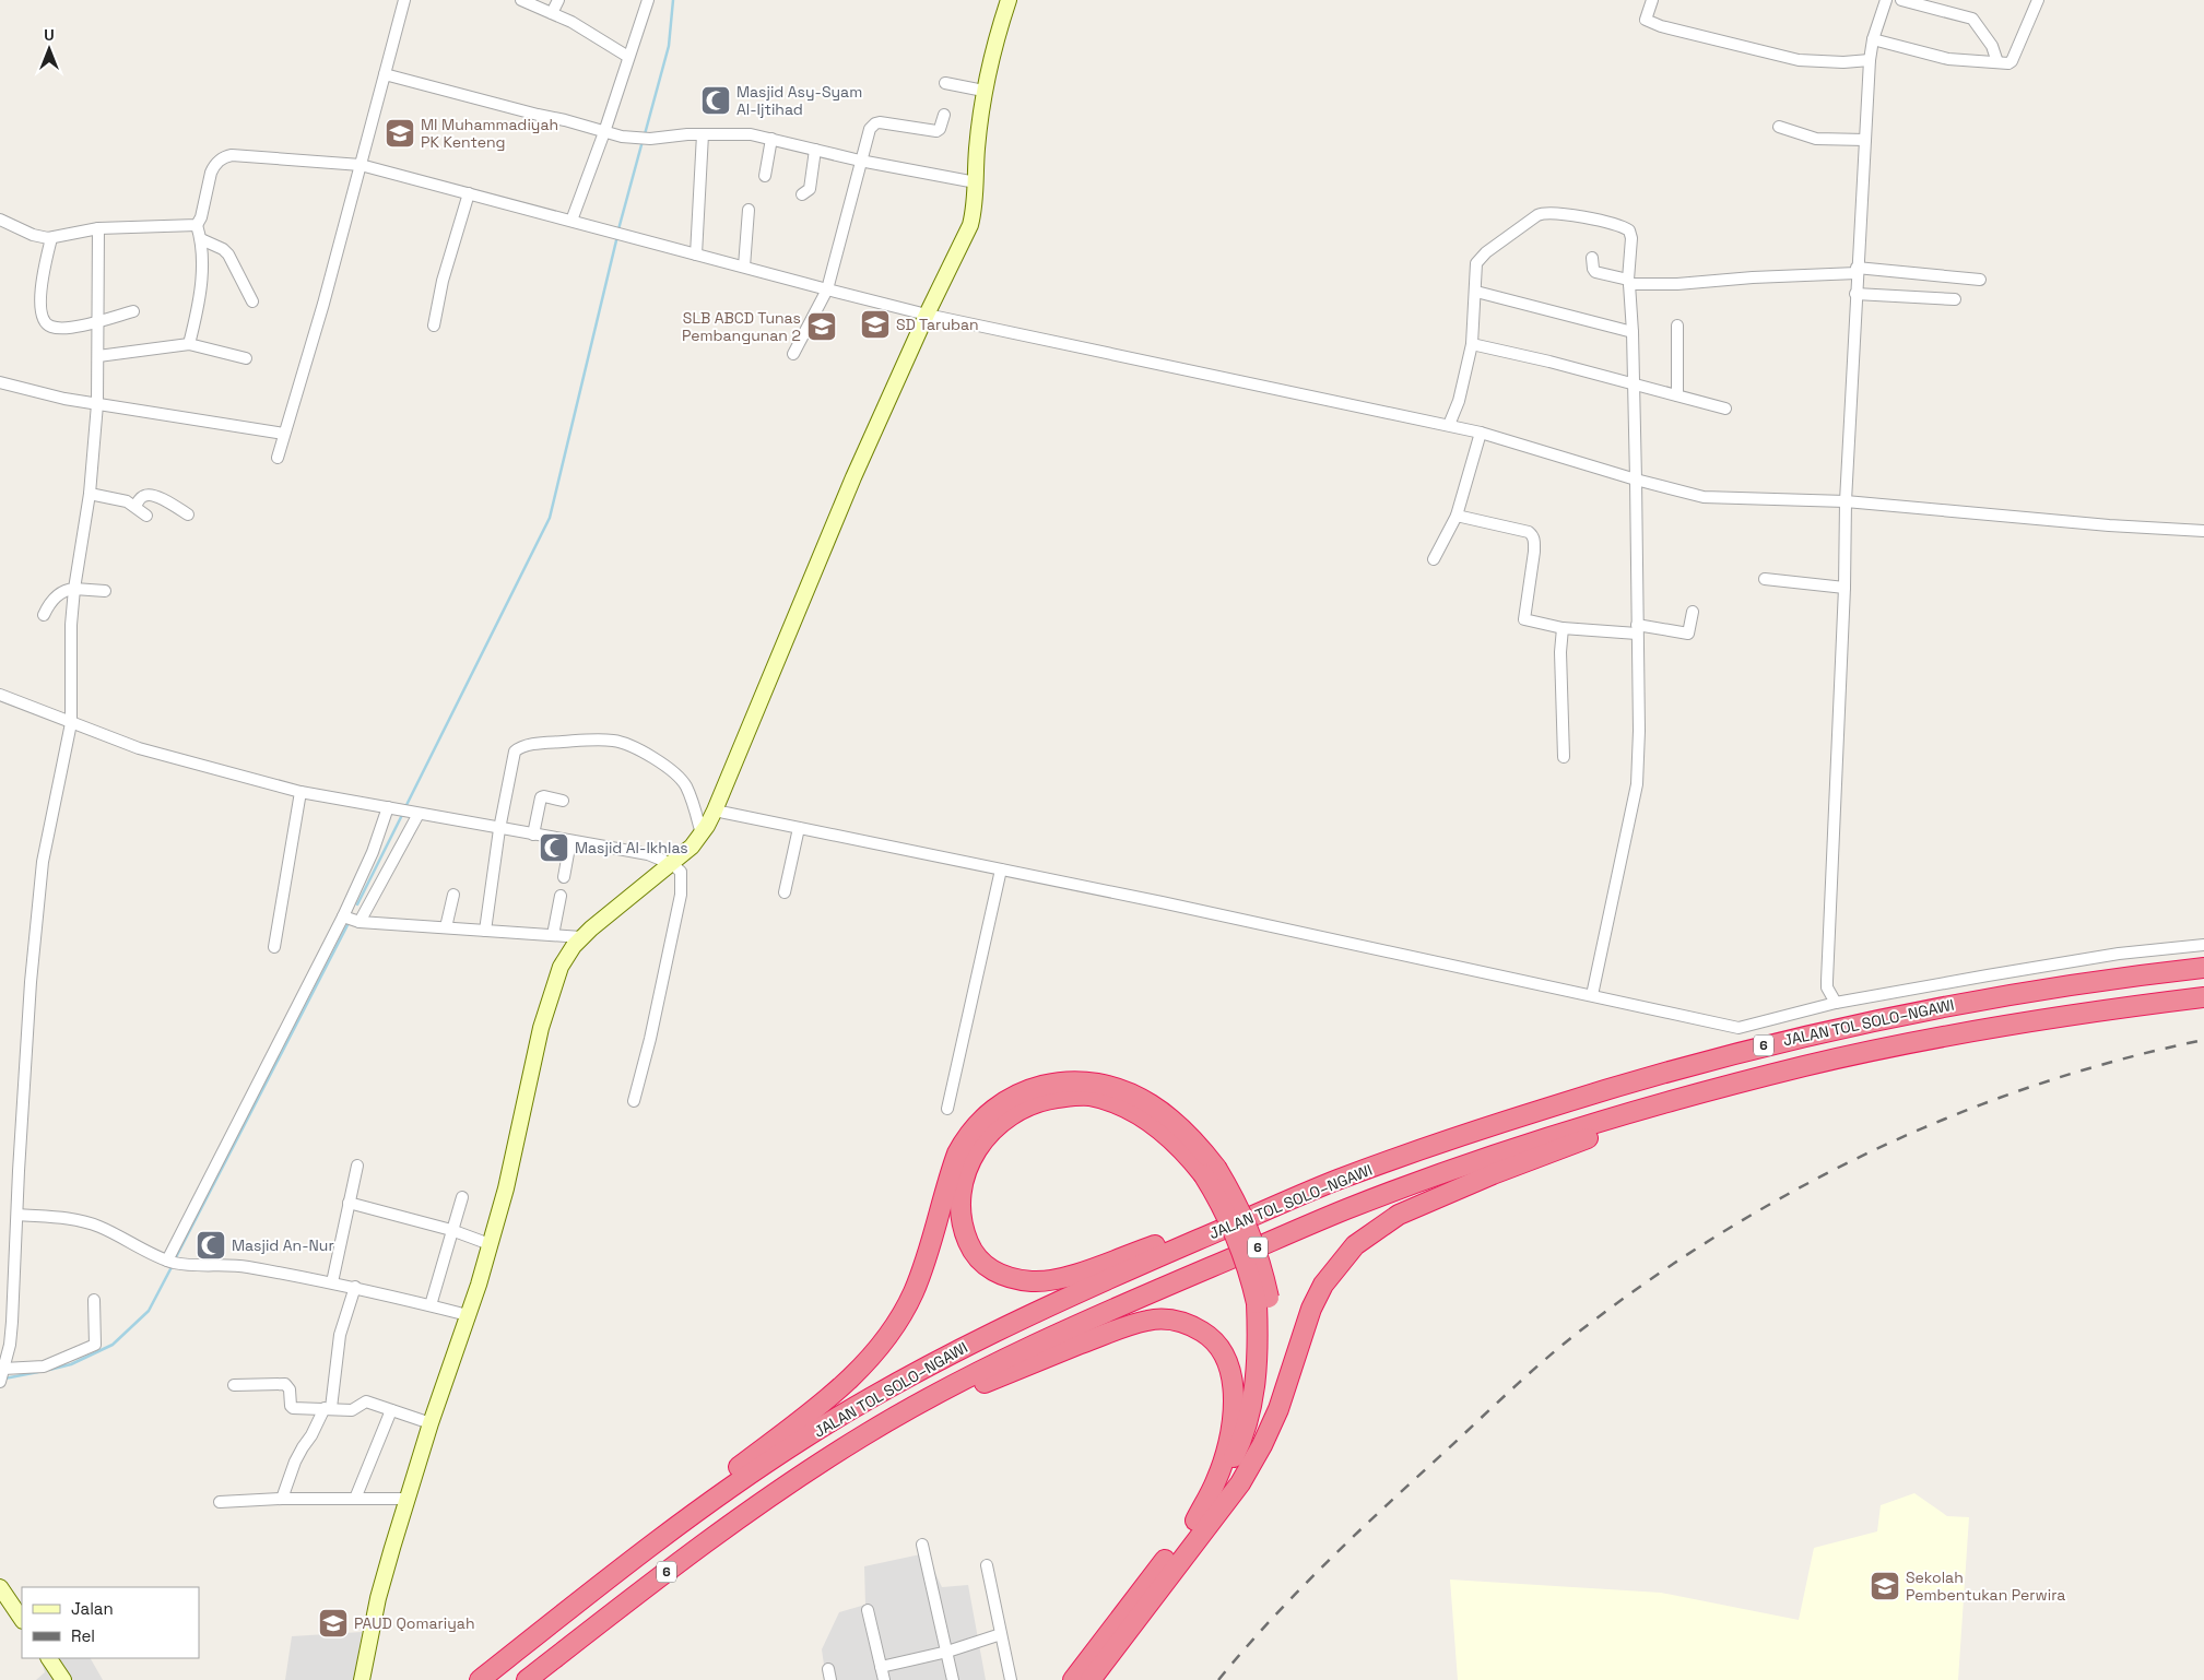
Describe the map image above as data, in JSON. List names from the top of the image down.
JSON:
{
  "streets": {
    "highway": ["JALAN TOL SOLO–NGAWI", "6"]
  },
  "places": {
    "mosque": ["Masjid Asy-Syam Al-Ijtihad", "Masjid Al-Ikhlas", "Masjid An-Nur"],
    "school or university": [
      "MI Muhammadiyah PK Kenteng",
      "SD Taruban",
      "SLB ABCD Tunas Pembangunan 2",
      "Sekolah Pembentukan Perwira",
      "PAUD Qomariyah"
    ]
  },
  "legend": ["Jalan", "Rel"],
  "north": "top"
}
